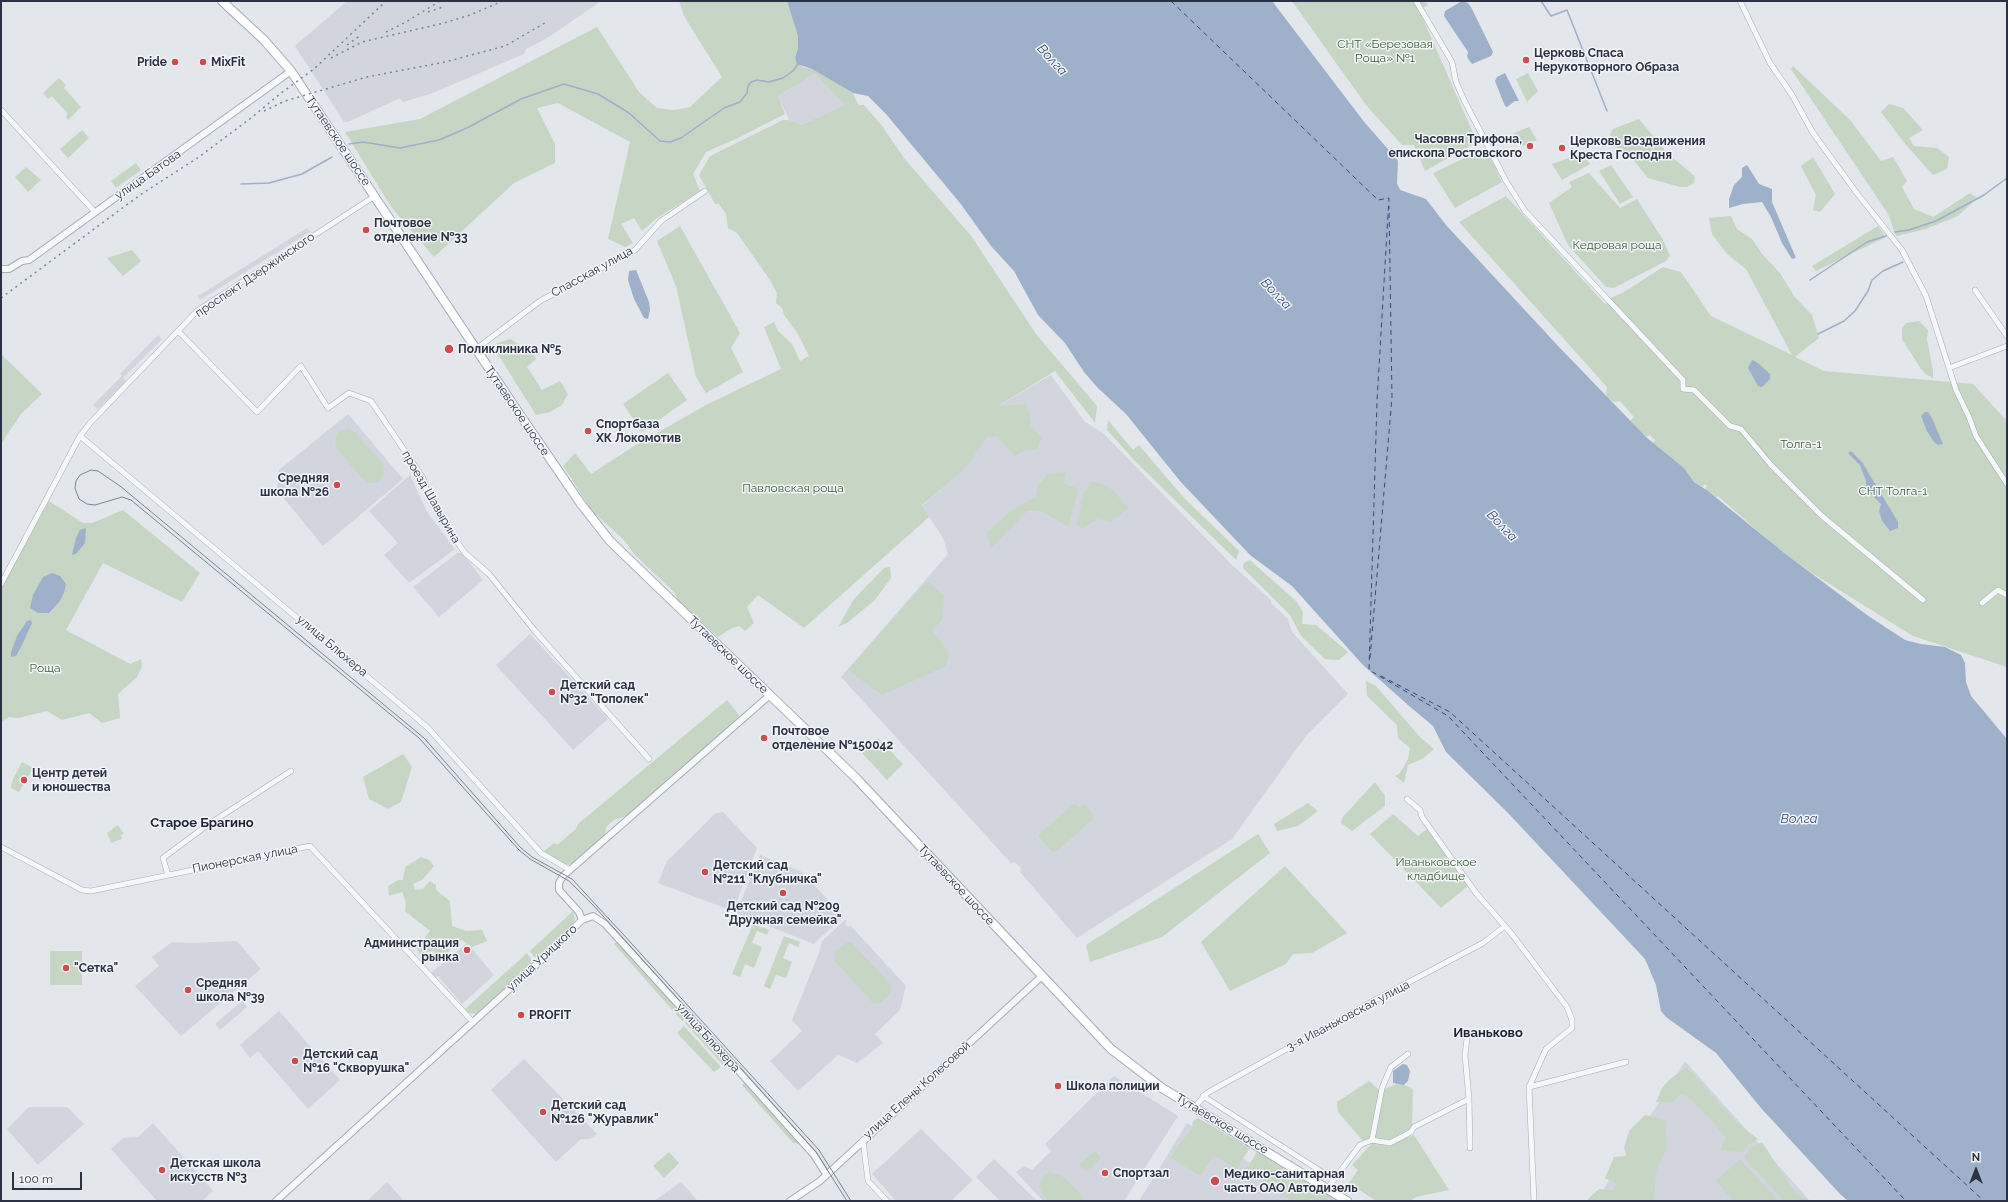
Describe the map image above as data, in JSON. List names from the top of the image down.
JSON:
{
  "streets": {
    "main road": ["Тутаевское шоссе"],
    "street": [
      "улица Батова",
      "Спасская улица",
      "проспект Дзержинского",
      "проезд Шавырина",
      "улица Блюхера",
      "Пионерская улица",
      "улица Урицкого",
      "3-я Иваньковская улица",
      "улица Елены Колесовой"
    ]
  },
  "crossings": [
    ["Тутаевское шоссе", "улица Батова"],
    ["Тутаевское шоссе", "Спасская улица"],
    ["Тутаевское шоссе", "проспект Дзержинского"],
    ["Тутаевское шоссе", "улица Урицкого"],
    ["Тутаевское шоссе", "3-я Иваньковская улица"],
    ["Тутаевское шоссе", "улица Елены Колесовой"],
    ["проспект Дзержинского", "проезд Шавырина"],
    ["проспект Дзержинского", "улица Блюхера"],
    ["улица Блюхера", "улица Урицкого"],
    ["улица Блюхера", "улица Елены Колесовой"],
    ["Пионерская улица", "улица Урицкого"]
  ],
  "districts": ["Старое Брагино", "Иваньково"],
  "water": ["Волга"],
  "parks": [
    "СНТ «Березовая Роща» №1",
    "Кедровая роща",
    "Толга-1",
    "Павловская роща",
    "СНТ Толга-1",
    "Роща",
    "Иваньковское кладбище"
  ],
  "places": [
    "Церковь Спаса Нерукотворного Образа",
    "Pride",
    "MixFit",
    "Часовня Трифона, епископа Ростовского",
    "Церковь Воздвижения Креста Господня",
    "Почтовое отделение №33",
    "Поликлиника №5",
    "Спортбаза ХК Локомотив",
    "Средняя школа №26",
    "Детский сад №32 \"Тополек\"",
    "Почтовое отделение №150042",
    "Центр детей и юношества",
    "Детский сад №211 \"Клубничка\"",
    "Детский сад №209 \"Дружная семейка\"",
    "Администрация рынка",
    "\"Сетка\"",
    "Средняя школа №39",
    "PROFIT",
    "Детский сад №16 \"Скворушка\"",
    "Школа полиции",
    "Детский сад №126 \"Журавлик\"",
    "Детская школа искусств №3",
    "Спортзал",
    "Медико-санитарная часть ОАО Автодизель"
  ],
  "scale_bar": "100 m",
  "north": "top"
}
